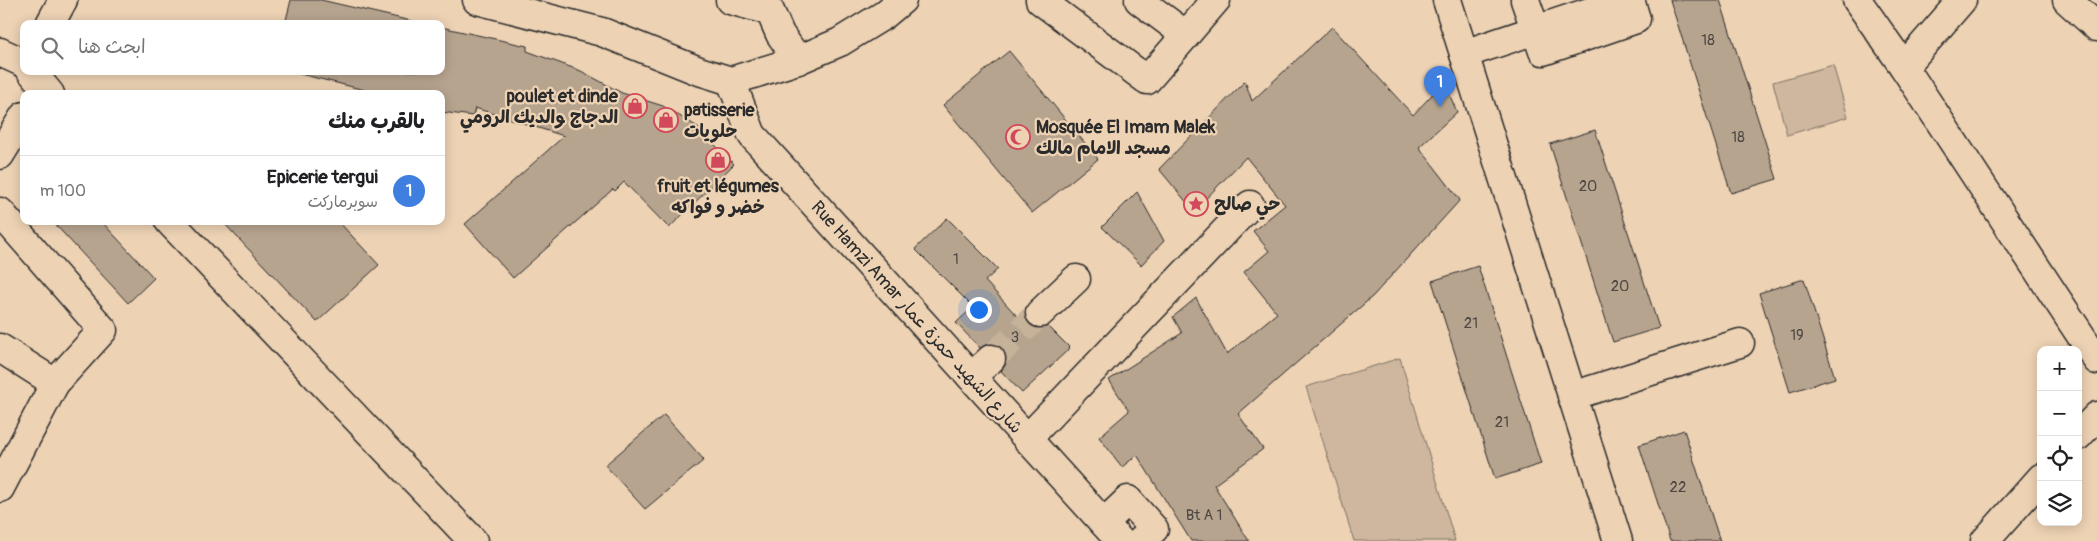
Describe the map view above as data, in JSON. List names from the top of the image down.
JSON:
{
  "streets": {
    "street": ["Rue Hamzi Amar شارع الشهيد حمزة عمار"]
  },
  "places": {
    "shop": ["poulet et dinde الدجاج والديك الرومي", "patisserie حلويات", "fruit et légumes خضر و فواكه"],
    "mosque": ["Mosquée El Imam Malek مسجد الامام مالك"],
    "place": ["حي صالح"]
  },
  "house_numbers": [
    "18",
    "18",
    "20",
    "1",
    "20",
    "21",
    "19",
    "3",
    "21",
    "22",
    "Bt A 1"
  ],
  "page": {
    "search": "ابحث هنا",
    "pins": "1",
    "heading": "بالقرب منك",
    "list": [
      {
        "mark": "1",
        "name": "Epicerie tergui",
        "note": "سوبرماركت",
        "value": "100 m"
      }
    ],
    "map_buttons": ["+", "−"]
  }
}
